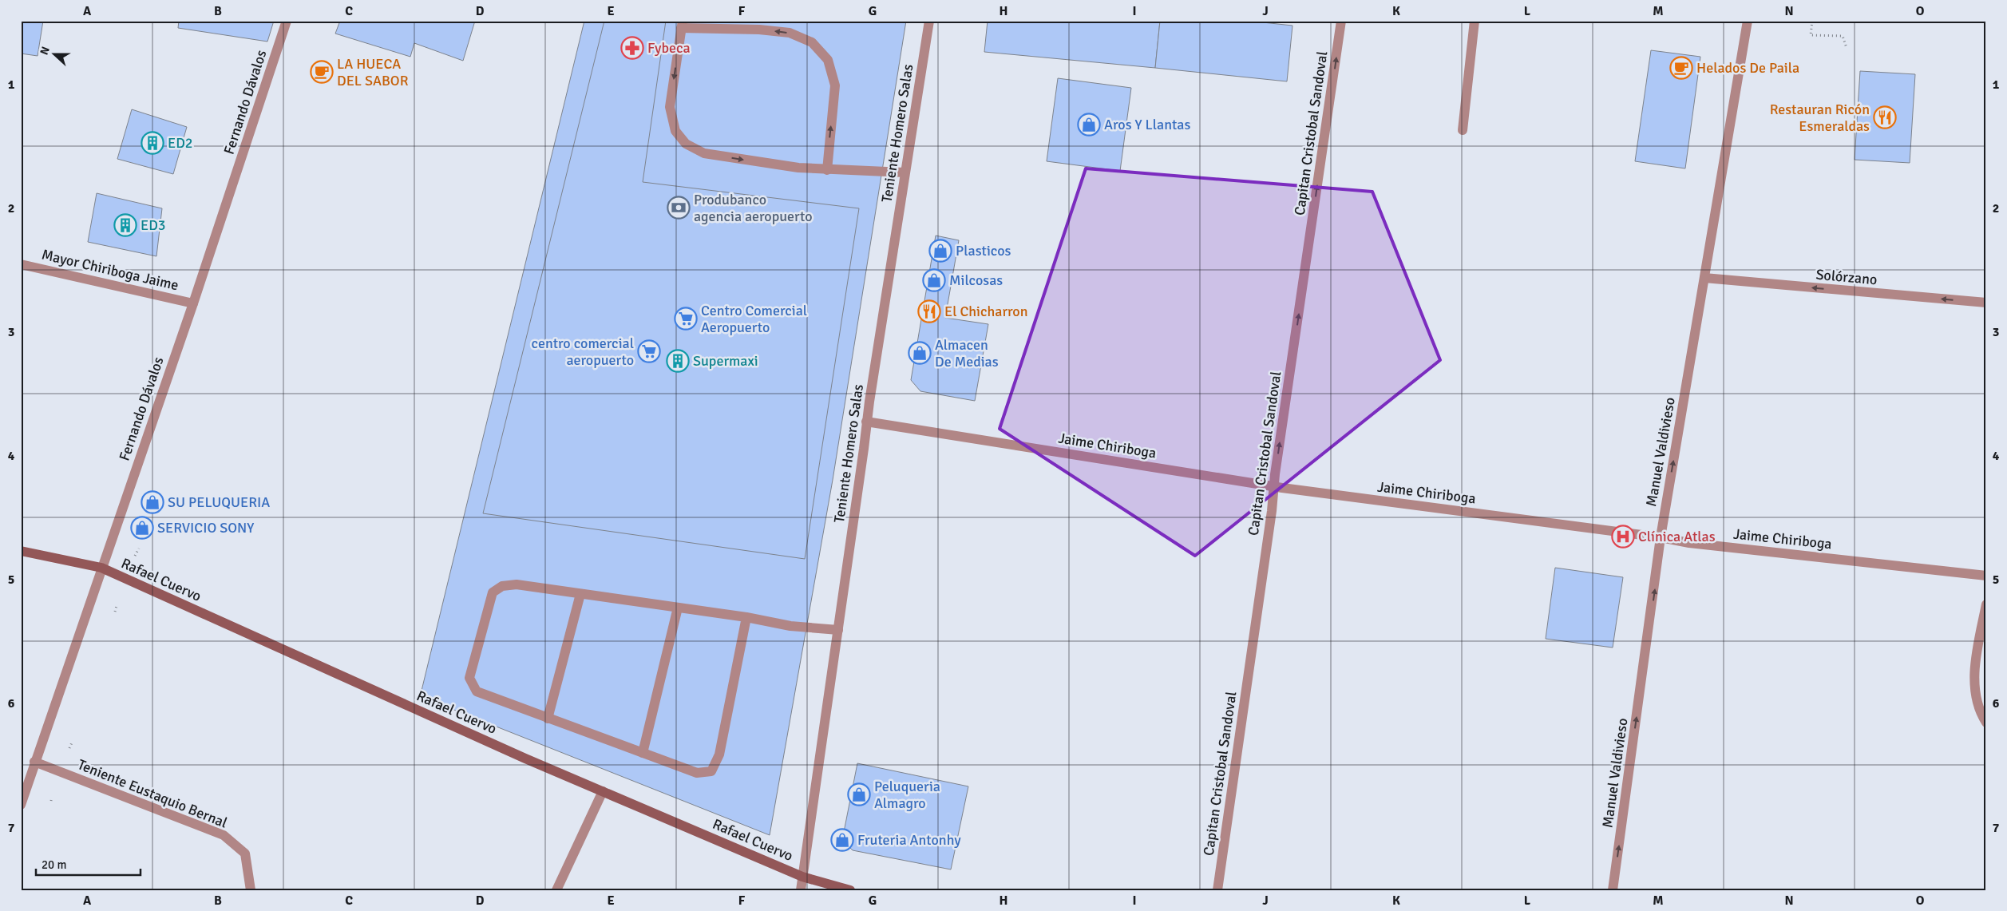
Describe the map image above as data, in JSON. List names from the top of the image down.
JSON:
{
  "streets": {
    "street": [
      "Fernando Dávalos",
      "Teniente Homero Salas",
      "Capitan Cristobal Sandoval",
      "Mayor Chiriboga Jaime",
      "Solórzano",
      "Jaime Chiriboga",
      "Manuel Valdivieso",
      "Rafael Cuervo",
      "Teniente Eustaquio Bernal"
    ]
  },
  "crossings": [
    ["Fernando Dávalos", "Mayor Chiriboga Jaime"],
    ["Fernando Dávalos", "Rafael Cuervo"],
    ["Fernando Dávalos", "Teniente Eustaquio Bernal"],
    ["Teniente Homero Salas", "Jaime Chiriboga"],
    ["Teniente Homero Salas", "Rafael Cuervo"],
    ["Capitan Cristobal Sandoval", "Jaime Chiriboga"],
    ["Solórzano", "Manuel Valdivieso"],
    ["Jaime Chiriboga", "Manuel Valdivieso"]
  ],
  "one_way": ["Capitan Cristobal Sandoval", "Solórzano", "Manuel Valdivieso"],
  "places": {
    "pharmacy": ["Fybeca"],
    "cafe": ["Helados De Paila", "LA HUECA DEL SABOR"],
    "restaurant": ["Restauran Ricón Esmeraldas", "El Chicharron"],
    "shop": [
      "Aros Y Llantas",
      "Plasticos",
      "Milcosas",
      "Almacen De Medias",
      "SU PELUQUERIA",
      "SERVICIO SONY",
      "Peluqueria Almagro",
      "Fruteria Antonhy"
    ],
    "building": ["ED2", "ED3", "Supermaxi"],
    "bank": ["Produbanco agencia aeropuerto"],
    "supermarket": ["Centro Comercial Aeropuerto", "centro comercial aeropuerto"],
    "hospital": ["Clínica Atlas"]
  },
  "scale_bar": "20 m",
  "north": "left",
  "grid": {
    "columns": [
      "A",
      "B",
      "C",
      "D",
      "E",
      "F",
      "G",
      "H",
      "I",
      "J",
      "K",
      "L",
      "M",
      "N",
      "O"
    ],
    "rows": [
      "1",
      "2",
      "3",
      "4",
      "5",
      "6",
      "7"
    ]
  }
}
